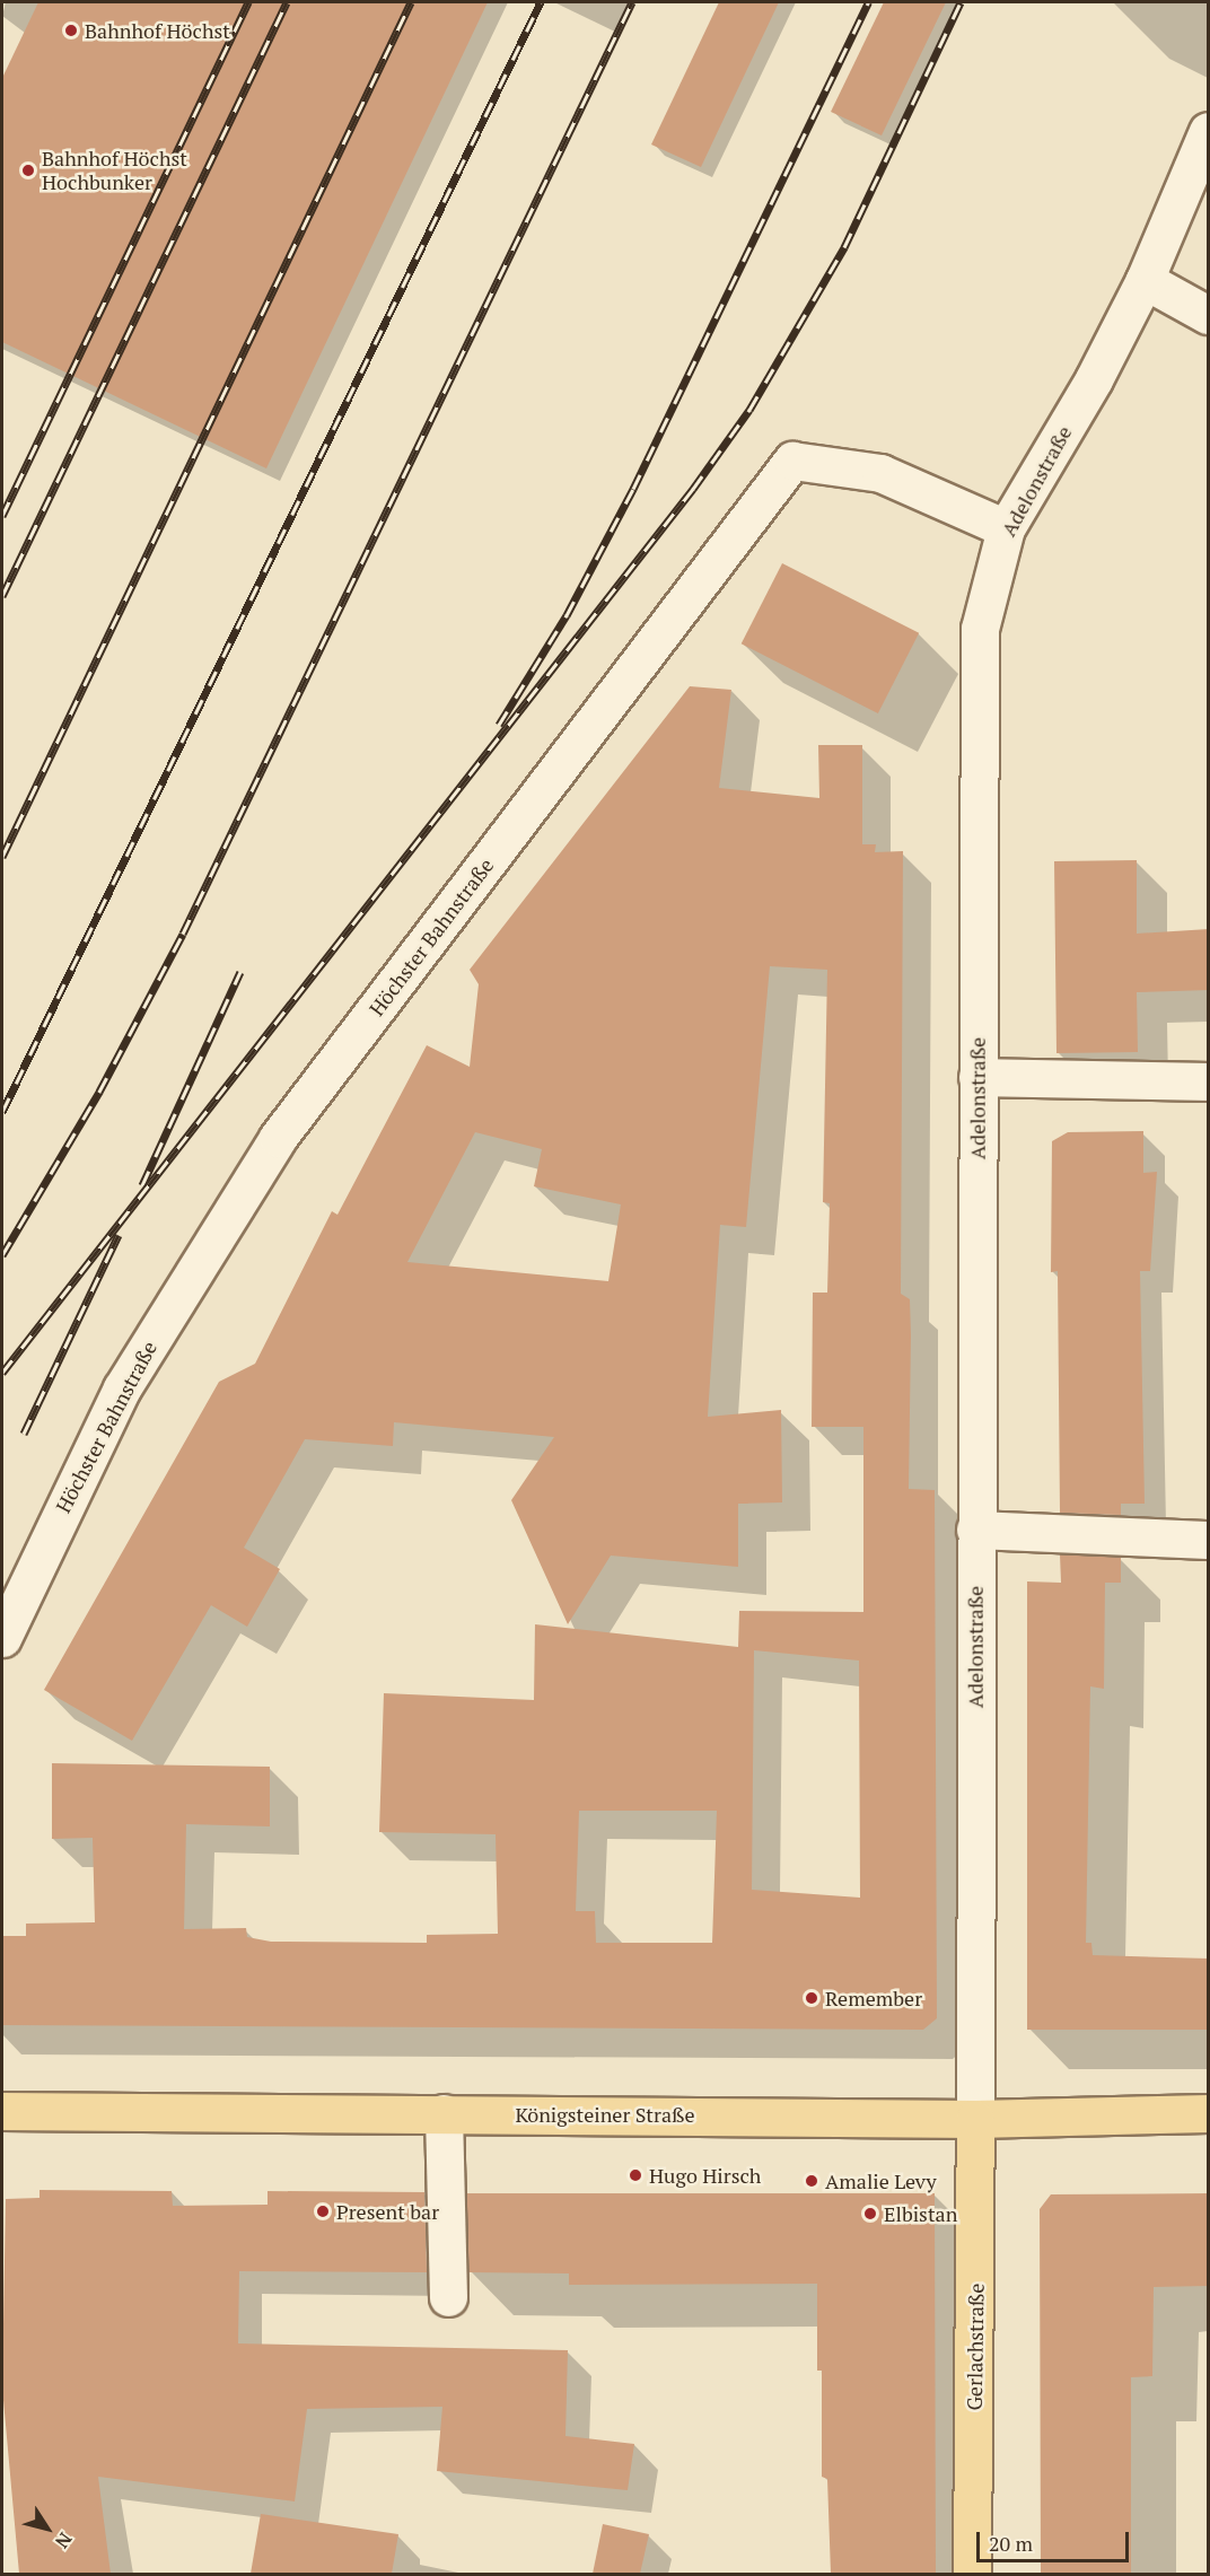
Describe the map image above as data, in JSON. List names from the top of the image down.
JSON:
{
  "streets": {
    "main road": ["Königsteiner Straße", "Gerlachstraße"],
    "street": ["Adelonstraße", "Höchster Bahnstraße"]
  },
  "crossings": [
    ["Adelonstraße", "Höchster Bahnstraße"],
    ["Adelonstraße", "Königsteiner Straße"],
    ["Adelonstraße", "Gerlachstraße"],
    ["Königsteiner Straße", "Gerlachstraße"]
  ],
  "places": [
    "Bahnhof Höchst",
    "Bahnhof Höchst Hochbunker",
    "Remember",
    "Hugo Hirsch",
    "Amalie Levy",
    "Present bar",
    "Elbistan"
  ],
  "scale_bar": "20 m",
  "north": "bottom right"
}
